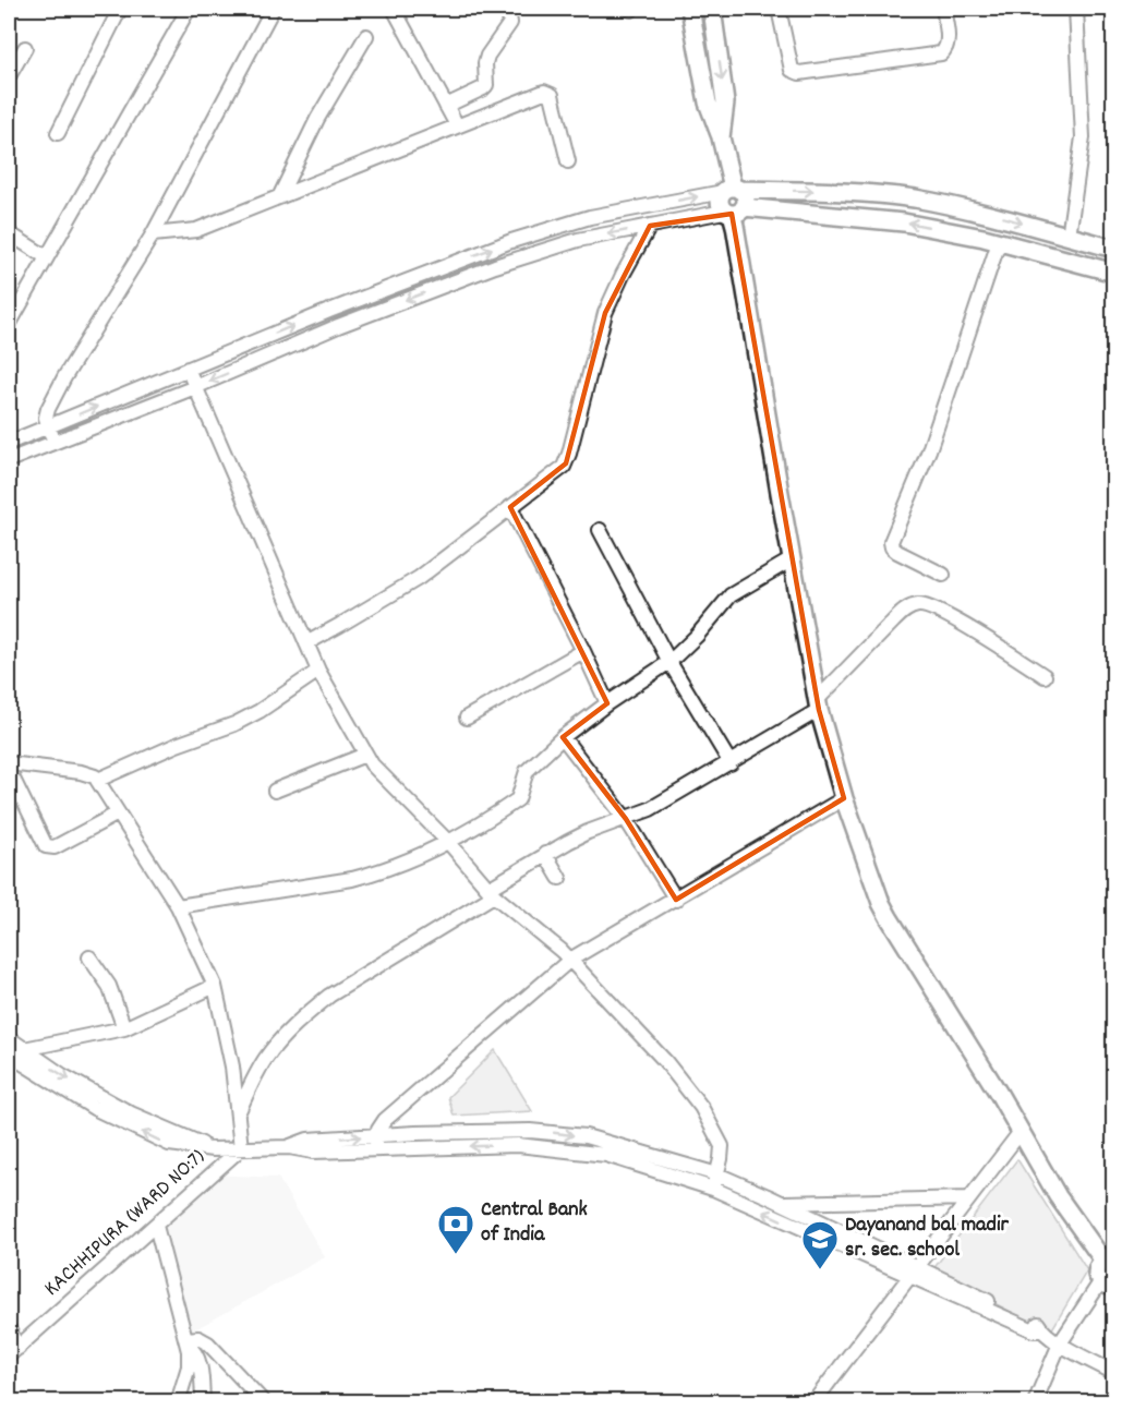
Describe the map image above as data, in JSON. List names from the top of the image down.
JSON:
{
  "streets": {
    "street": ["KACHHIPURA (WARD NO:7)"]
  },
  "places": {
    "bank": ["Central Bank of India"],
    "school or university": ["Dayanand bal madir sr. sec. school"]
  }
}
